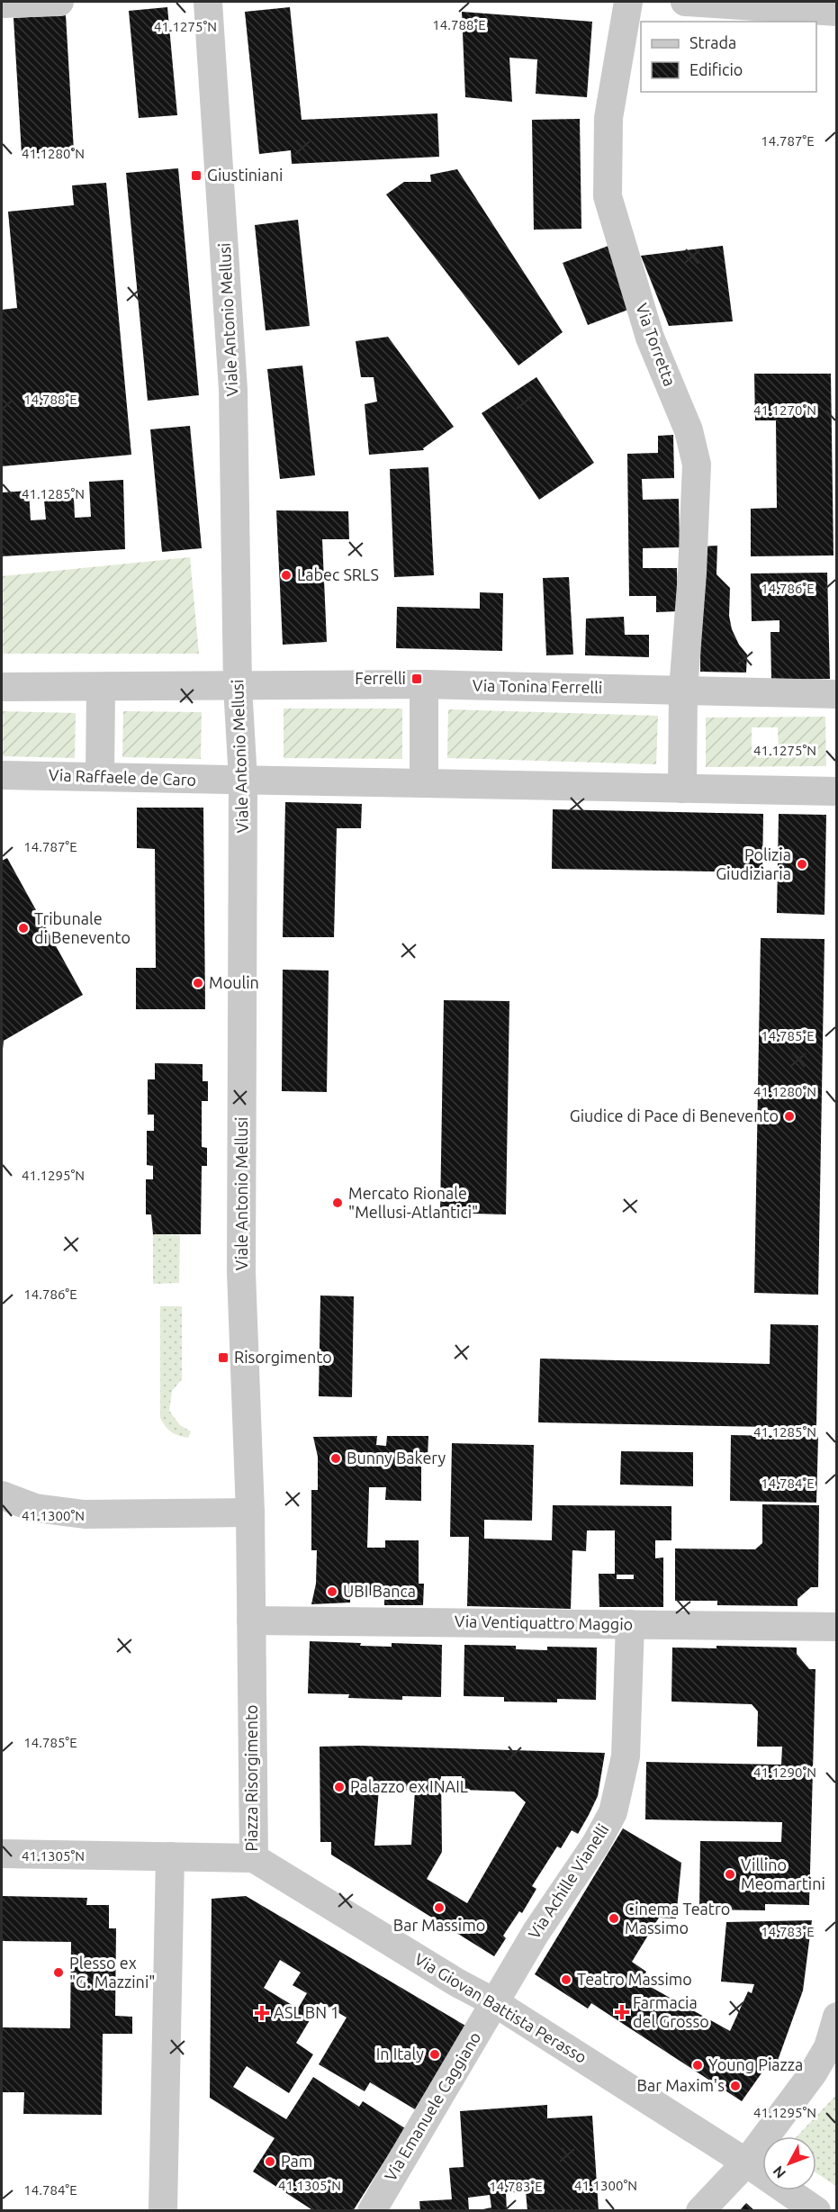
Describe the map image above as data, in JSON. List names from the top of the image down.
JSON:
{
  "streets": {
    "street": [
      "Viale Antonio Mellusi",
      "Via Torretta",
      "Via Tonina Ferrelli",
      "Via Raffaele de Caro",
      "Via Ventiquattro Maggio",
      "Piazza Risorgimento",
      "Via Achille Vianelli",
      "Via Giovan Battista Perasso",
      "Via Emanuele Caggiano"
    ]
  },
  "crossings": [
    ["Viale Antonio Mellusi", "Via Tonina Ferrelli"],
    ["Viale Antonio Mellusi", "Via Raffaele de Caro"],
    ["Viale Antonio Mellusi", "Piazza Risorgimento"],
    ["Via Torretta", "Via Tonina Ferrelli"],
    ["Via Ventiquattro Maggio", "Piazza Risorgimento"],
    ["Via Ventiquattro Maggio", "Via Achille Vianelli"],
    ["Piazza Risorgimento", "Via Giovan Battista Perasso"],
    ["Via Achille Vianelli", "Via Giovan Battista Perasso"],
    ["Via Achille Vianelli", "Via Emanuele Caggiano"],
    ["Via Giovan Battista Perasso", "Via Emanuele Caggiano"]
  ],
  "places": {
    "transit": ["Giustiniani", "Ferrelli", "Risorgimento"],
    "other": [
      "Labec SRLS",
      "Polizia Giudiziaria",
      "Tribunale di Benevento",
      "Moulin",
      "Giudice di Pace di Benevento",
      "Mercato Rionale \"Mellusi-Atlantici\"",
      "Bunny Bakery",
      "UBI Banca",
      "Palazzo ex INAIL",
      "Villino Meomartini",
      "Bar Massimo",
      "Cinema Teatro Massimo",
      "Plesso ex \"G. Mazzini\"",
      "Teatro Massimo",
      "In Italy",
      "Young Piazza",
      "Bar Maxim's",
      "Pam"
    ],
    "health": ["Farmacia del Grosso", "ASL BN 1"]
  },
  "legend": ["Strada", "Edificio"],
  "north": "bottom left",
  "coordinates": [
    "14.788°E",
    "41.1275°N",
    "14.787°E",
    "41.1280°N",
    "41.1270°N",
    "41.1285°N",
    "14.786°E",
    "14.785°E",
    "41.1295°N",
    "14.784°E",
    "41.1300°N",
    "41.1290°N",
    "41.1305°N",
    "14.783°E"
  ]
}
